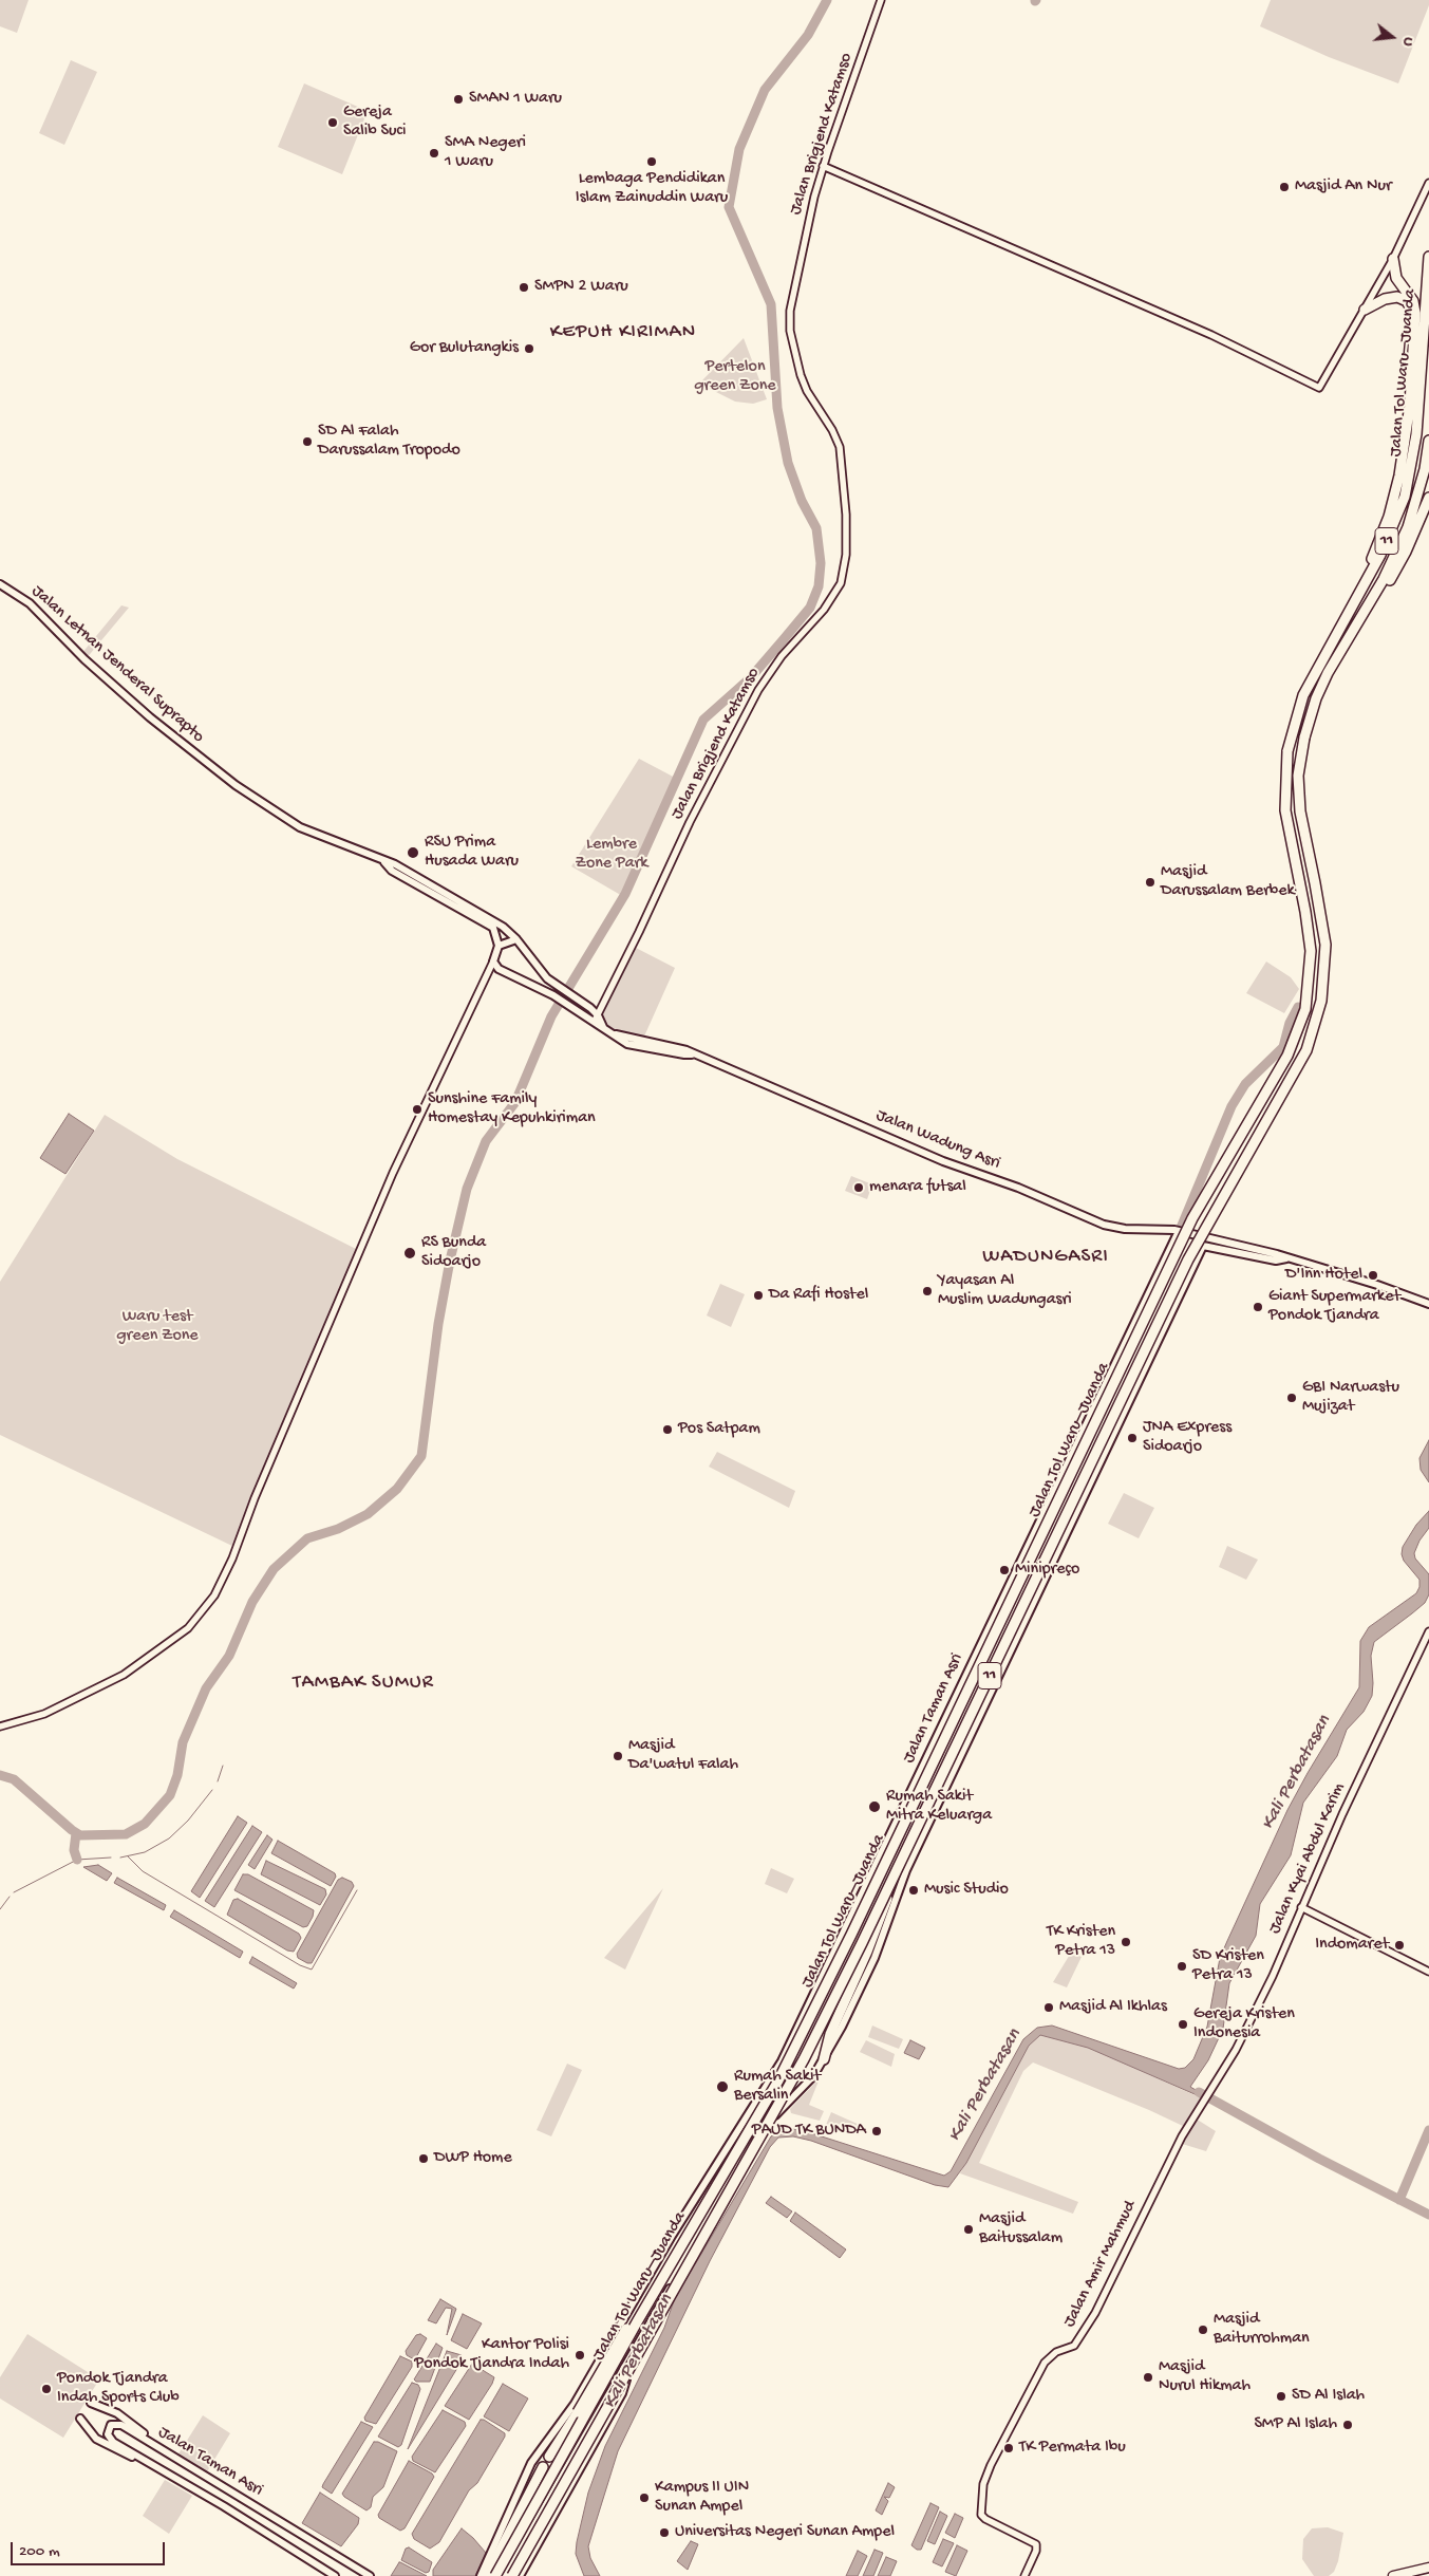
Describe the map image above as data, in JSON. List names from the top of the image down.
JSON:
{
  "streets": {
    "highway": ["Jalan Tol Waru–Juanda", "11"],
    "main road": ["Jalan Letnan Jenderal Suprapto", "Jalan Wadung Asri", "Jalan Taman Asri"],
    "street": ["Jalan Brigjend Katamso", "Jalan Kyai Abdul Karim", "Jalan Amir Mahmud"]
  },
  "crossings": [
    ["Jalan Brigjend Katamso", "Jalan Wadung Asri"],
    ["Jalan Wadung Asri", "Jalan Taman Asri"],
    ["Jalan Kyai Abdul Karim", "Jalan Amir Mahmud"]
  ],
  "districts": ["KEPUH KIRIMAN", "WADUNGASRI", "TAMBAK SUMUR"],
  "water": ["Kali Perbatasan"],
  "parks": ["Pertelon green Zone", "Lembre Zone Park", "Waru test green Zone"],
  "places": [
    "SMAN 1 Waru",
    "Gereja Salib Suci",
    "SMA Negeri 1 Waru",
    "Lembaga Pendidikan Islam Zainuddin Waru",
    "Masjid An Nur",
    "SMPN 2 Waru",
    "Gor Bulutangkis",
    "SD Al Falah Darussalam Tropodo",
    "RSU Prima Husada Waru",
    "Masjid Darussalam Berbek",
    "Sunshine Family Homestay Kepuhkiriman",
    "menara futsal",
    "RS Bunda Sidoarjo",
    "D'Inn Hotel",
    "Yayasan Al Muslim Wadungasri",
    "Da Rafi Hostel",
    "Giant Supermarket Pondok Tjandra",
    "GBI Narwastu Mujizat",
    "Pos Satpam",
    "JNA Express Sidoarjo",
    "Minipreço",
    "Masjid Da'watul Falah",
    "Rumah Sakit Mitra Keluarga",
    "Music Studio",
    "TK Kristen Petra 13",
    "Indomaret",
    "SD Kristen Petra 13",
    "Masjid Al Ikhlas",
    "Gereja Kristen Indonesia",
    "Rumah Sakit Bersalin",
    "PAUD TK BUNDA",
    "DWP Home",
    "Masjid Baitussalam",
    "Masjid Baiturrohman",
    "Kantor Polisi Pondok Tjandra Indah",
    "Masjid Nurul Hikmah",
    "Pondok Tjandra Indah Sports Club",
    "SD Al Islah",
    "SMP Al Islah",
    "TK Permata Ibu",
    "Kampus II UIN Sunan Ampel",
    "Universitas Negeri Sunan Ampel"
  ],
  "scale_bar": "200 m",
  "north": "right"
}
